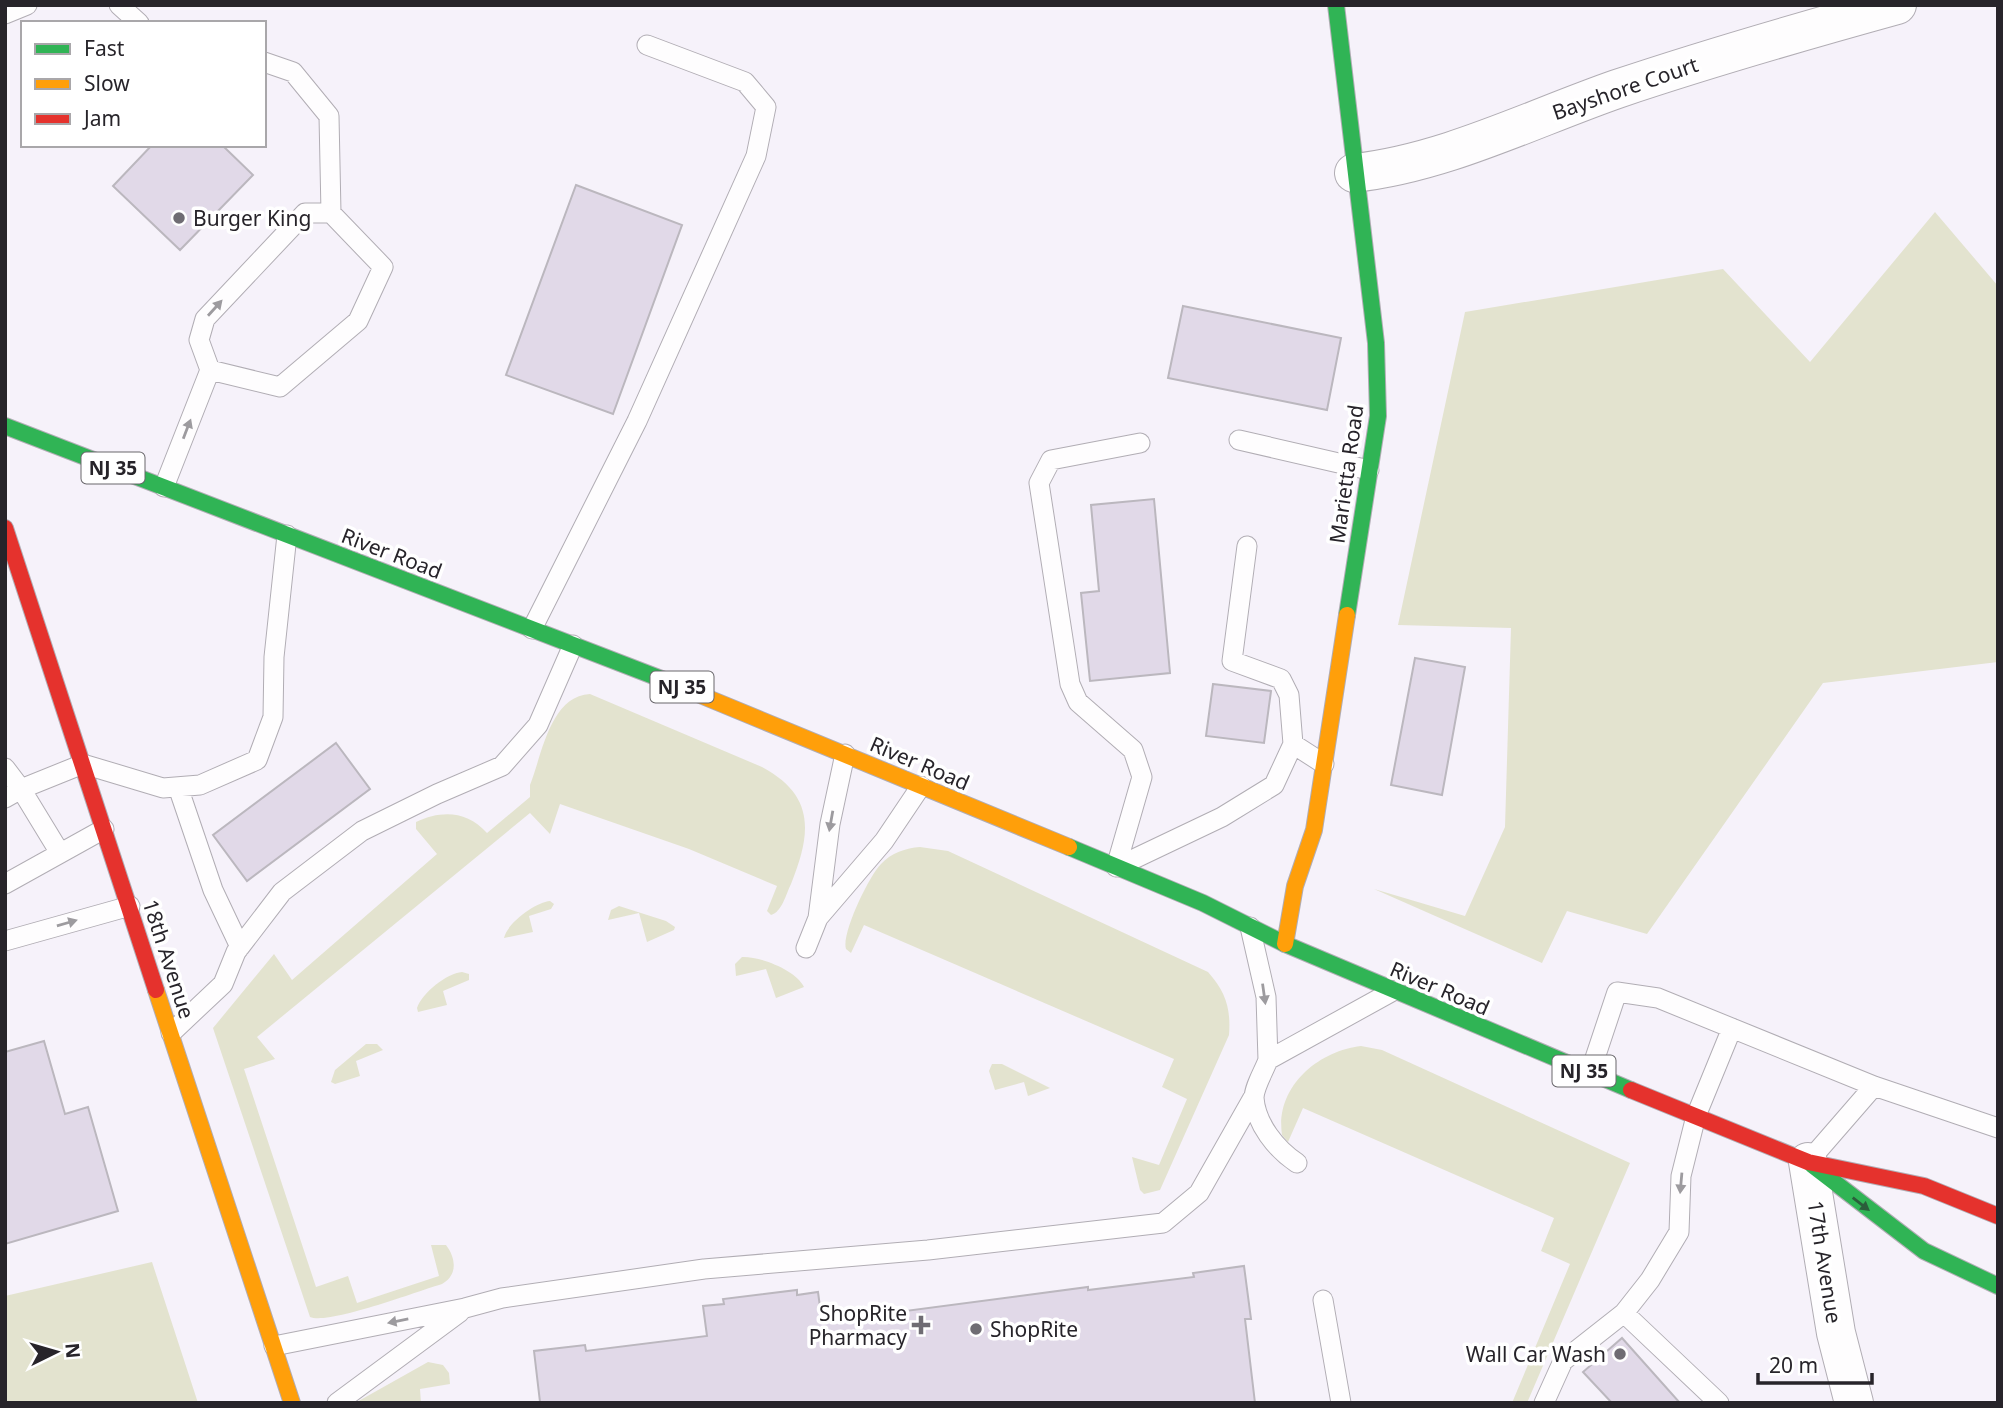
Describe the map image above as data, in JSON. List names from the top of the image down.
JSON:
{
  "streets": {
    "main road": [
      "NJ 35",
      "Marietta Road",
      "River Road",
      "18th Avenue"
    ],
    "street": ["Bayshore Court", "17th Avenue"]
  },
  "crossings": [
    ["Bayshore Court", "Marietta Road"],
    ["Marietta Road", "River Road"],
    ["River Road", "17th Avenue"]
  ],
  "places": {
    "other": ["Burger King", "ShopRite", "Wall Car Wash"],
    "health": ["ShopRite Pharmacy"]
  },
  "legend": ["Fast", "Slow", "Jam"],
  "scale_bar": "20 m",
  "north": "right"
}
